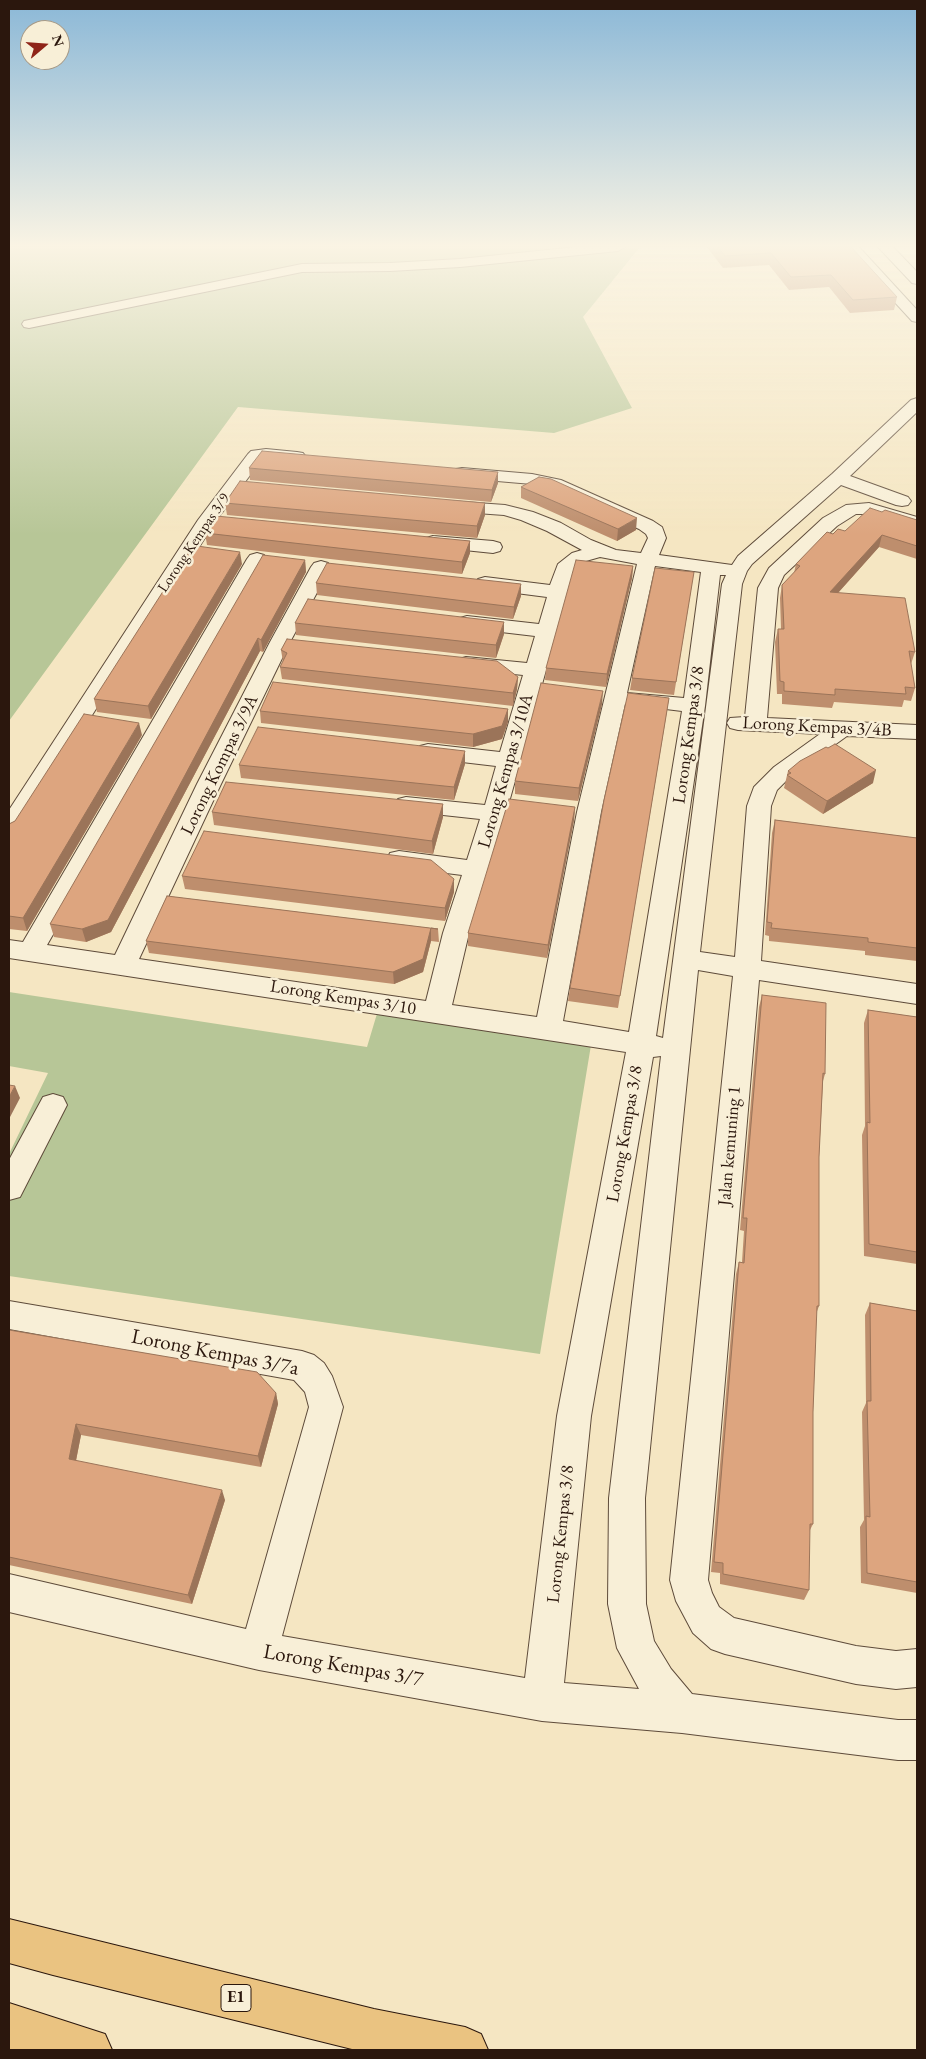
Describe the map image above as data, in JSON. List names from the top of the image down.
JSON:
{
  "streets": {
    "highway": ["E1"],
    "street": [
      "Lorong Kempas 3/9",
      "Lorong Kempas 3/4B",
      "Lorong Kempas 3/8",
      "Lorong Kompas 3/9A",
      "Lorong Kempas 3/10A",
      "Lorong Kempas 3/10",
      "Jalan kemuning 1",
      "Lorong Kempas 3/7a",
      "Lorong Kempas 3/7"
    ]
  },
  "crossings": [
    ["Lorong Kempas 3/4B", "Lorong Kempas 3/8"],
    ["Lorong Kempas 3/4B", "Jalan kemuning 1"],
    ["Lorong Kempas 3/8", "Lorong Kempas 3/10"],
    ["Lorong Kempas 3/8", "Lorong Kempas 3/7"],
    ["Lorong Kompas 3/9A", "Lorong Kempas 3/10"],
    ["Lorong Kempas 3/10A", "Lorong Kempas 3/10"],
    ["Lorong Kempas 3/7a", "Lorong Kempas 3/7"]
  ],
  "north": "right"
}
